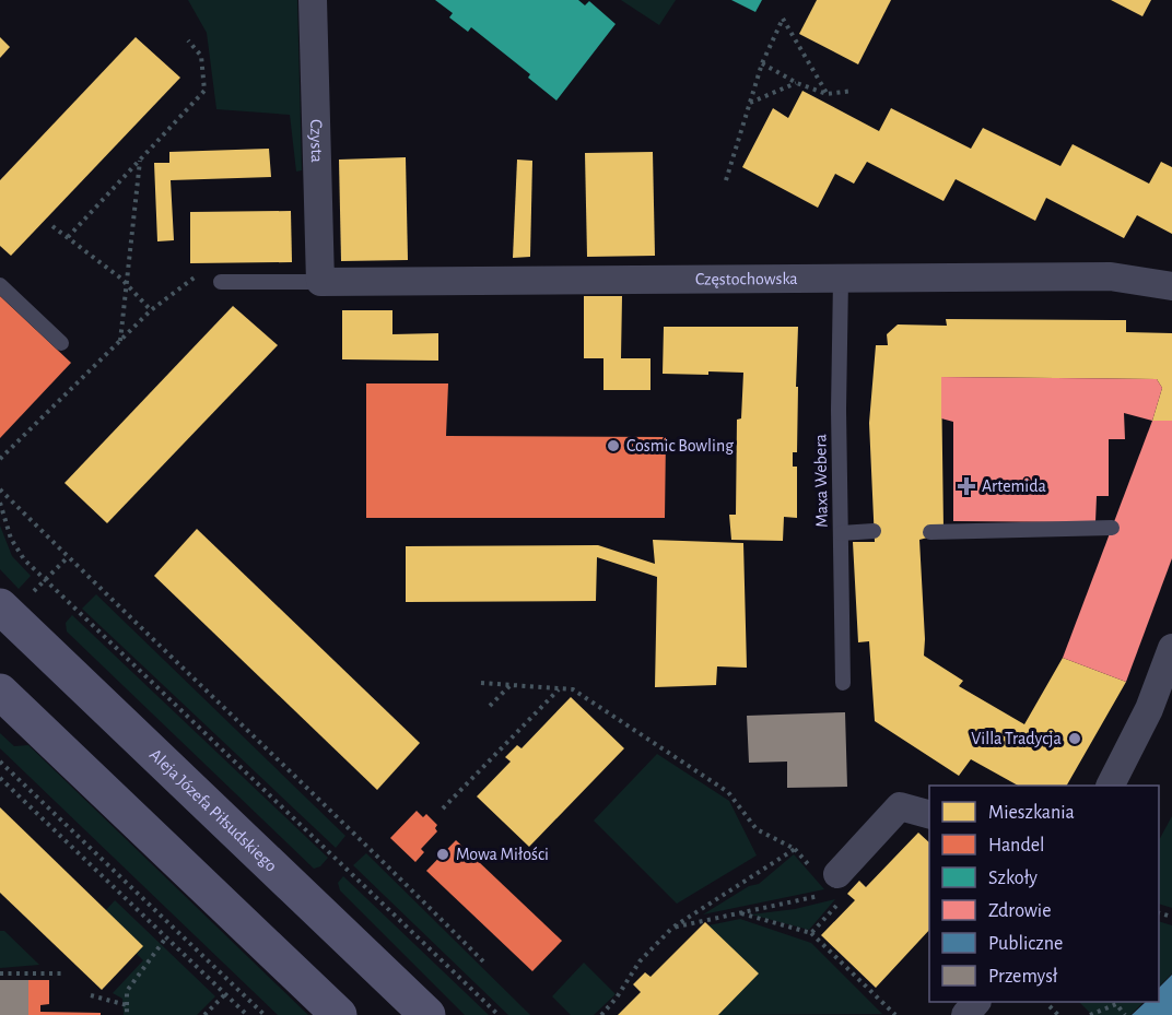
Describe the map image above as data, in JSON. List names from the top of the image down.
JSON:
{
  "streets": {
    "main road": ["Aleja Józefa Piłsudskiego"],
    "street": ["Czysta", "Częstochowska"],
    "lane": ["Maxa Webera"]
  },
  "crossings": [
    ["Czysta", "Częstochowska"],
    ["Częstochowska", "Maxa Webera"]
  ],
  "places": {
    "other": ["Cosmic Bowling", "Villa Tradycja", "Mowa Miłości"],
    "health": ["Artemida"]
  },
  "legend": [
    "Mieszkania",
    "Handel",
    "Szkoły",
    "Zdrowie",
    "Publiczne",
    "Przemysł"
  ]
}
